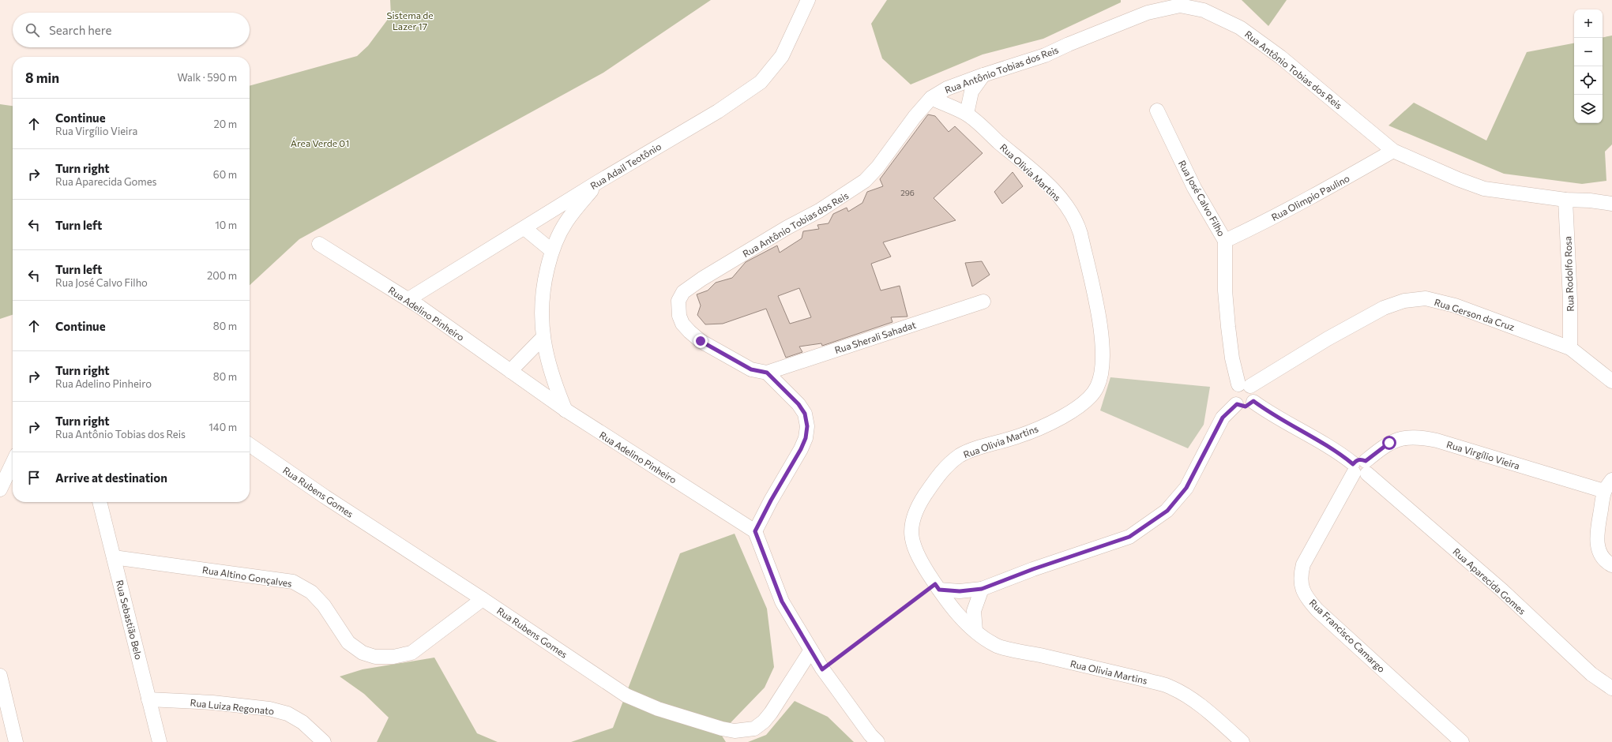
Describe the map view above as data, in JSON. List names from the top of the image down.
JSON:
{
  "streets": {
    "street": [
      "Rua Antônio Tobias dos Reis",
      "Rua Adail Teotônio",
      "Rua Olivia Martins",
      "Rua Olimpio Paulino",
      "Rua José Calvo Filho",
      "Rua Rodolfo Rosa",
      "Rua Adelino Pinheiro",
      "Rua Gerson da Cruz",
      "Rua Sherali Sahadat",
      "Rua Virgílio Vieira",
      "Rua Rubens Gomes",
      "Rua Altino Gonçalves",
      "Rua Aparecida Gomes",
      "Rua Sebastião Belo",
      "Rua Francisco Camargo",
      "Rua Luiza Regonato"
    ]
  },
  "crossings": [
    ["Rua Antônio Tobias dos Reis", "Rua Olivia Martins"],
    ["Rua Antônio Tobias dos Reis", "Rua Olimpio Paulino"],
    ["Rua Antônio Tobias dos Reis", "Rua Rodolfo Rosa"],
    ["Rua Antônio Tobias dos Reis", "Rua Sherali Sahadat"],
    ["Rua Adail Teotônio", "Rua Adelino Pinheiro"],
    ["Rua Olimpio Paulino", "Rua José Calvo Filho"],
    ["Rua José Calvo Filho", "Rua Gerson da Cruz"],
    ["Rua José Calvo Filho", "Rua Aparecida Gomes"],
    ["Rua Rodolfo Rosa", "Rua Gerson da Cruz"],
    ["Rua Gerson da Cruz", "Rua Aparecida Gomes"],
    ["Rua Virgílio Vieira", "Rua Aparecida Gomes"],
    ["Rua Virgílio Vieira", "Rua Francisco Camargo"],
    ["Rua Rubens Gomes", "Rua Altino Gonçalves"],
    ["Rua Altino Gonçalves", "Rua Sebastião Belo"],
    ["Rua Aparecida Gomes", "Rua Francisco Camargo"],
    ["Rua Sebastião Belo", "Rua Luiza Regonato"]
  ],
  "parks": ["Sistema de Lazer 17", "Área Verde 01"],
  "house_numbers": ["296"],
  "page": {
    "map_buttons": ["+", "−"],
    "search": "Search here",
    "heading": ["8 min", "Walk · 590 m"],
    "list": [
      ["Continue", "Rua Virgílio Vieira", "20 m"],
      ["Turn right", "Rua Aparecida Gomes", "60 m"],
      ["Turn left", "10 m"],
      ["Turn left", "Rua José Calvo Filho", "200 m"],
      ["Continue", "80 m"],
      ["Turn right", "Rua Adelino Pinheiro", "80 m"],
      ["Turn right", "Rua Antônio Tobias dos Reis", "140 m"],
      "Arrive at destination"
    ]
  }
}
